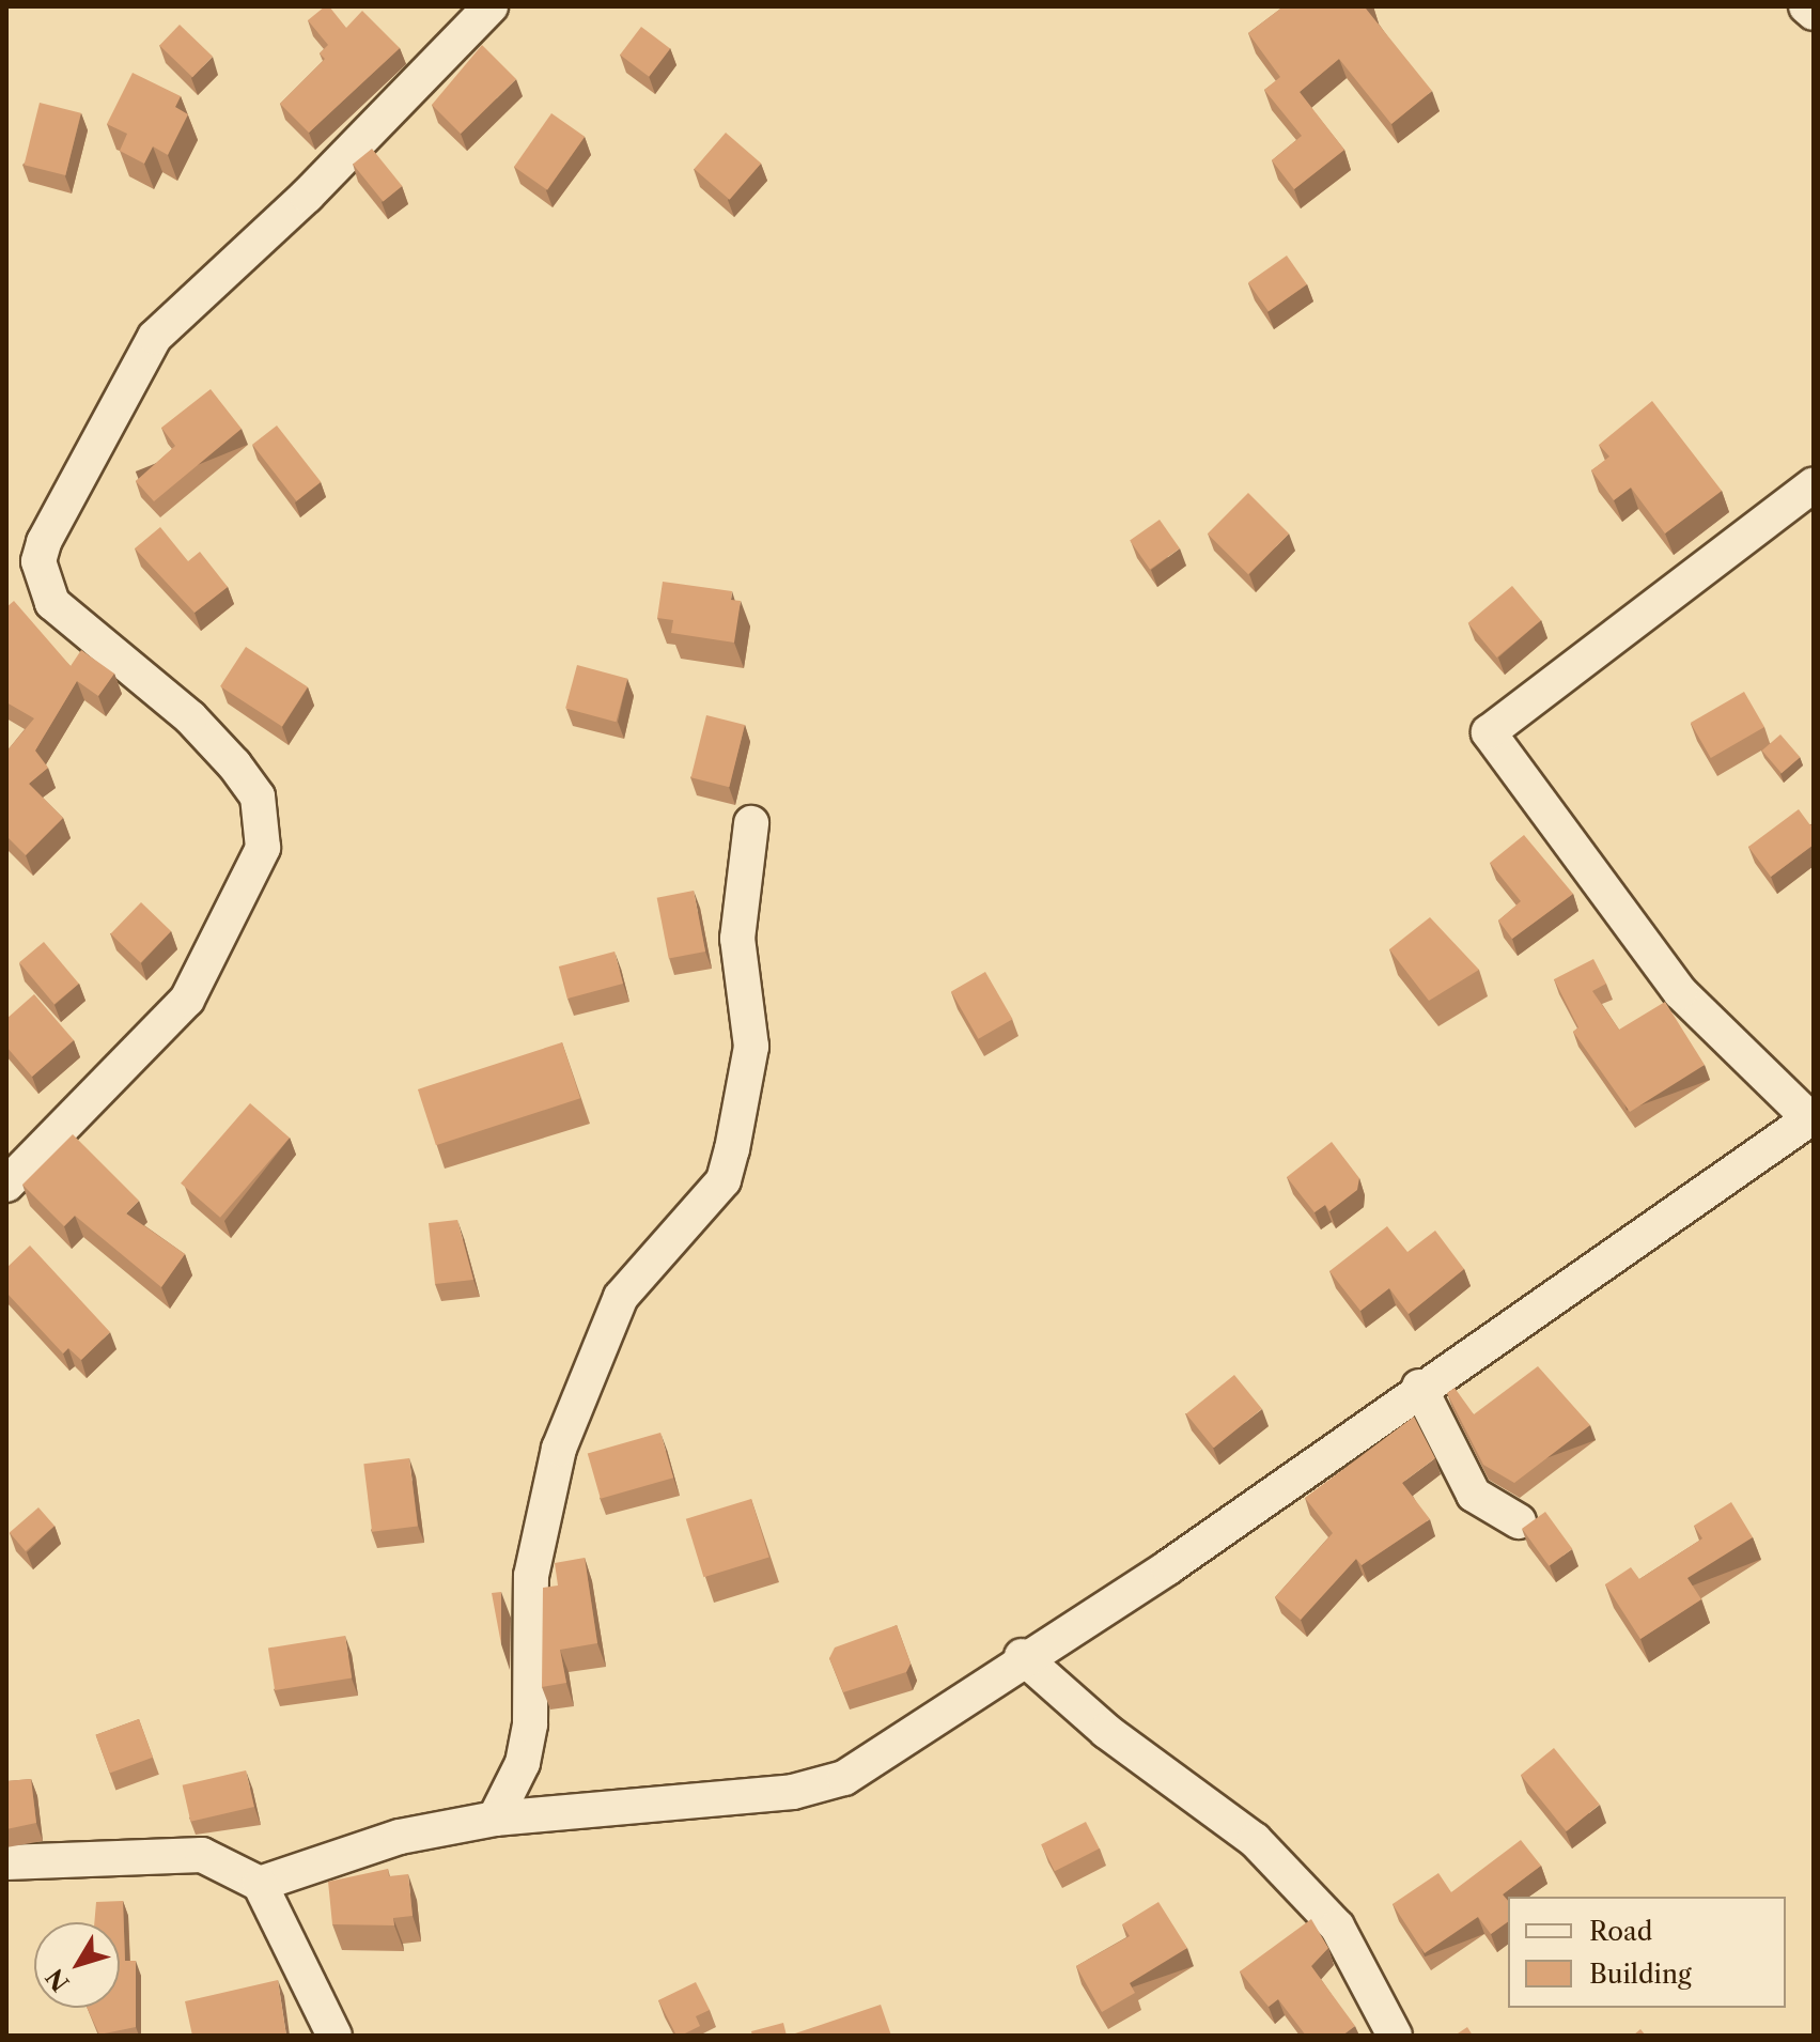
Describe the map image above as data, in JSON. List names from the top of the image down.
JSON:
{
  "legend": ["Road", "Building"],
  "north": "bottom left"
}
